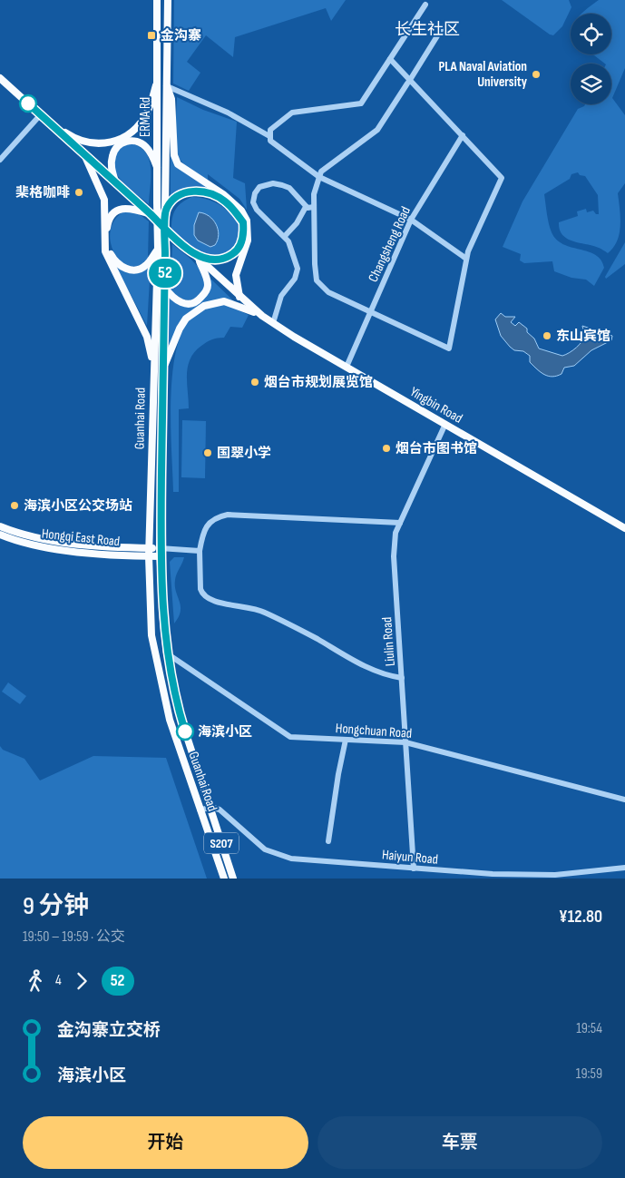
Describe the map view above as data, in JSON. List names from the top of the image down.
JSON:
{
  "streets": {
    "main road": [
      "ERMA Rd",
      "Yingbin Road",
      "Guanhai Road",
      "Hongqi East Road",
      "S207"
    ],
    "street": [
      "Changsheng Road",
      "Liulin Road",
      "Hongchuan Road",
      "Haiyun Road"
    ]
  },
  "crossings": [
    ["ERMA Rd", "Guanhai Road"],
    ["ERMA Rd", "S207"],
    ["Changsheng Road", "Yingbin Road"],
    ["Yingbin Road", "Liulin Road"],
    ["Guanhai Road", "Hongqi East Road"],
    ["Guanhai Road", "S207"],
    ["Guanhai Road", "Haiyun Road"],
    ["Hongqi East Road", "S207"],
    ["Liulin Road", "Hongchuan Road"],
    ["Liulin Road", "Haiyun Road"],
    ["Hongchuan Road", "S207"],
    ["S207", "Haiyun Road"]
  ],
  "districts": ["长生社区"],
  "places": {
    "transit": ["金沟寨"],
    "other": [
      "PLA Naval Aviation University",
      "棐格咖啡",
      "东山宾馆",
      "烟台市规划展览馆",
      "烟台市图书馆",
      "国翠小学",
      "海滨小区公交场站",
      "海滨小区"
    ]
  },
  "lines": ["bus line 52"],
  "page": {
    "on_map": "52",
    "heading": ["9 分钟", "19:50 – 19:59 · 公交", "¥12.80"],
    "legs": ["4", "52"],
    "list": [
      {
        "name": "金沟寨立交桥",
        "value": "19:54"
      },
      {
        "name": "海滨小区",
        "value": "19:59"
      }
    ],
    "buttons": ["开始", "车票"]
  }
}
